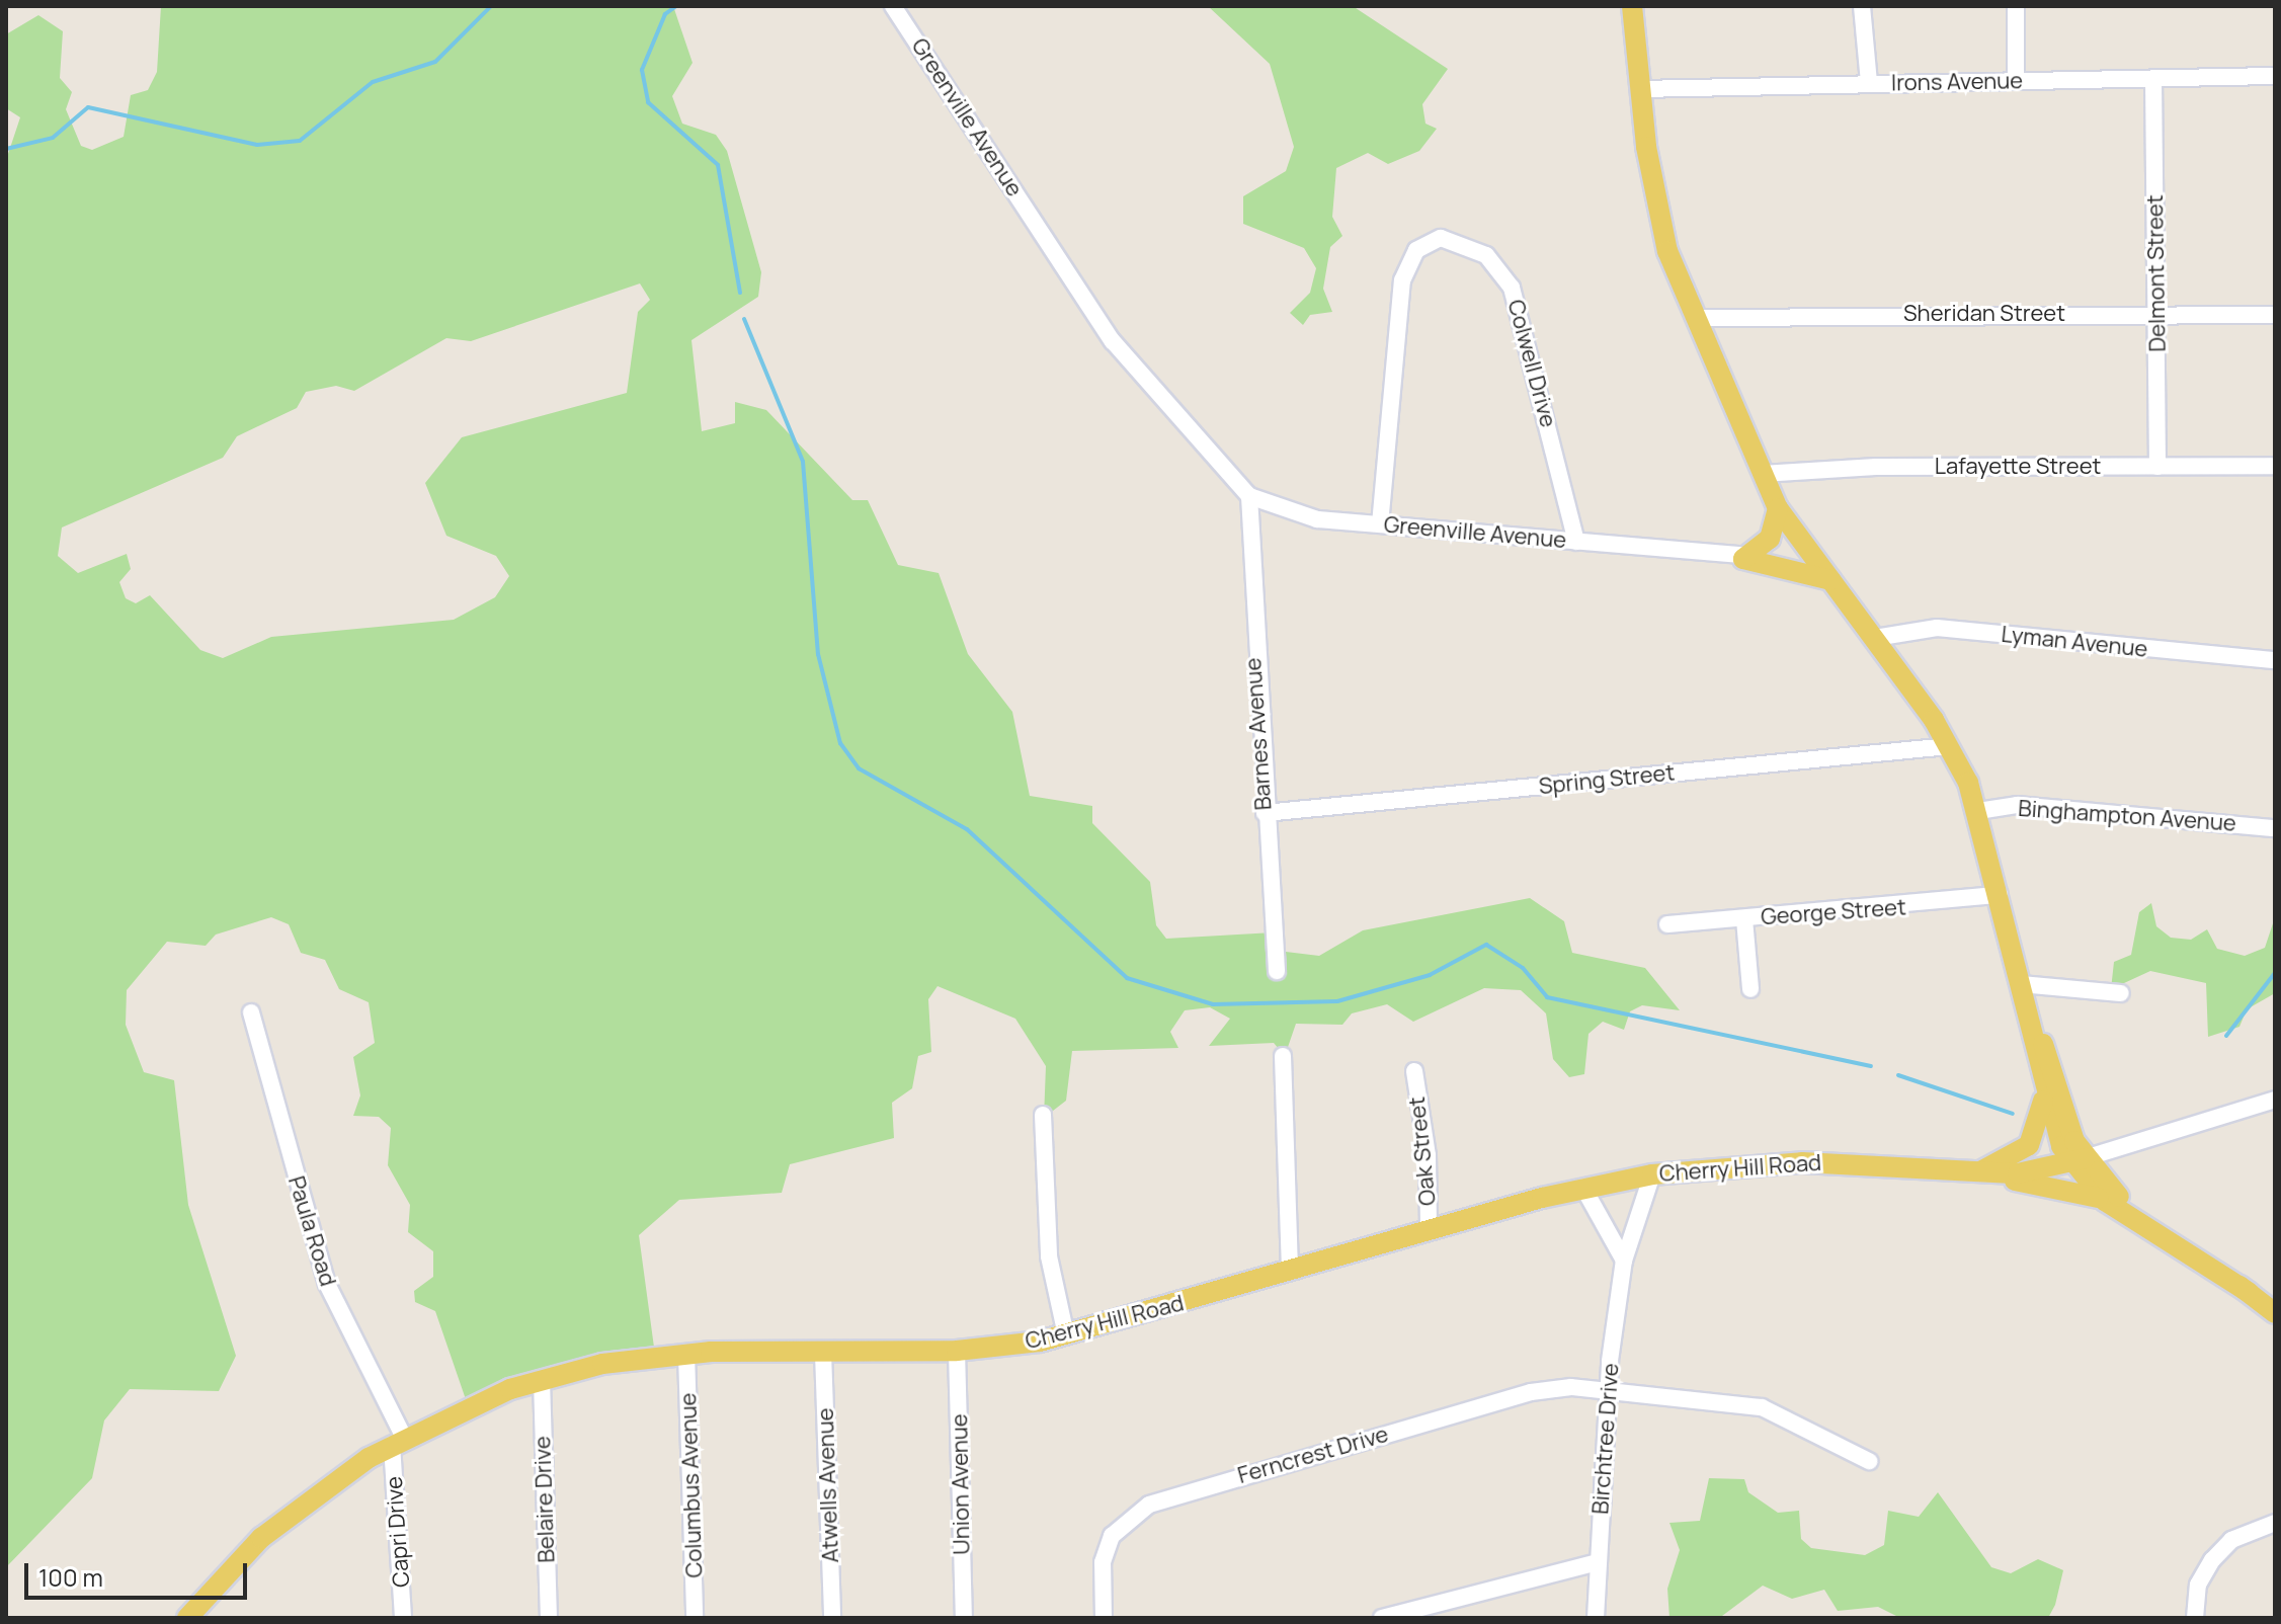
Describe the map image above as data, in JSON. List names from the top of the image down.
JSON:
{
  "streets": {
    "main road": ["Cherry Hill Road"],
    "street": [
      "Irons Avenue",
      "Greenville Avenue",
      "Delmont Street",
      "Sheridan Street",
      "Colwell Drive",
      "Lafayette Street",
      "Lyman Avenue",
      "Barnes Avenue",
      "Spring Street",
      "Binghampton Avenue",
      "George Street",
      "Oak Street",
      "Paula Road",
      "Birchtree Drive",
      "Ferncrest Drive",
      "Union Avenue",
      "Columbus Avenue",
      "Atwells Avenue",
      "Belaire Drive",
      "Capri Drive"
    ]
  },
  "crossings": [
    ["Irons Avenue", "Delmont Street"],
    ["Greenville Avenue", "Colwell Drive"],
    ["Greenville Avenue", "Barnes Avenue"],
    ["Delmont Street", "Sheridan Street"],
    ["Delmont Street", "Lafayette Street"],
    ["Barnes Avenue", "Spring Street"],
    ["Oak Street", "Cherry Hill Road"],
    ["Cherry Hill Road", "Paula Road"],
    ["Cherry Hill Road", "Birchtree Drive"],
    ["Cherry Hill Road", "Union Avenue"],
    ["Cherry Hill Road", "Columbus Avenue"],
    ["Cherry Hill Road", "Atwells Avenue"],
    ["Cherry Hill Road", "Belaire Drive"],
    ["Cherry Hill Road", "Capri Drive"],
    ["Paula Road", "Capri Drive"],
    ["Birchtree Drive", "Ferncrest Drive"]
  ],
  "scale_bar": "100 m"
}
